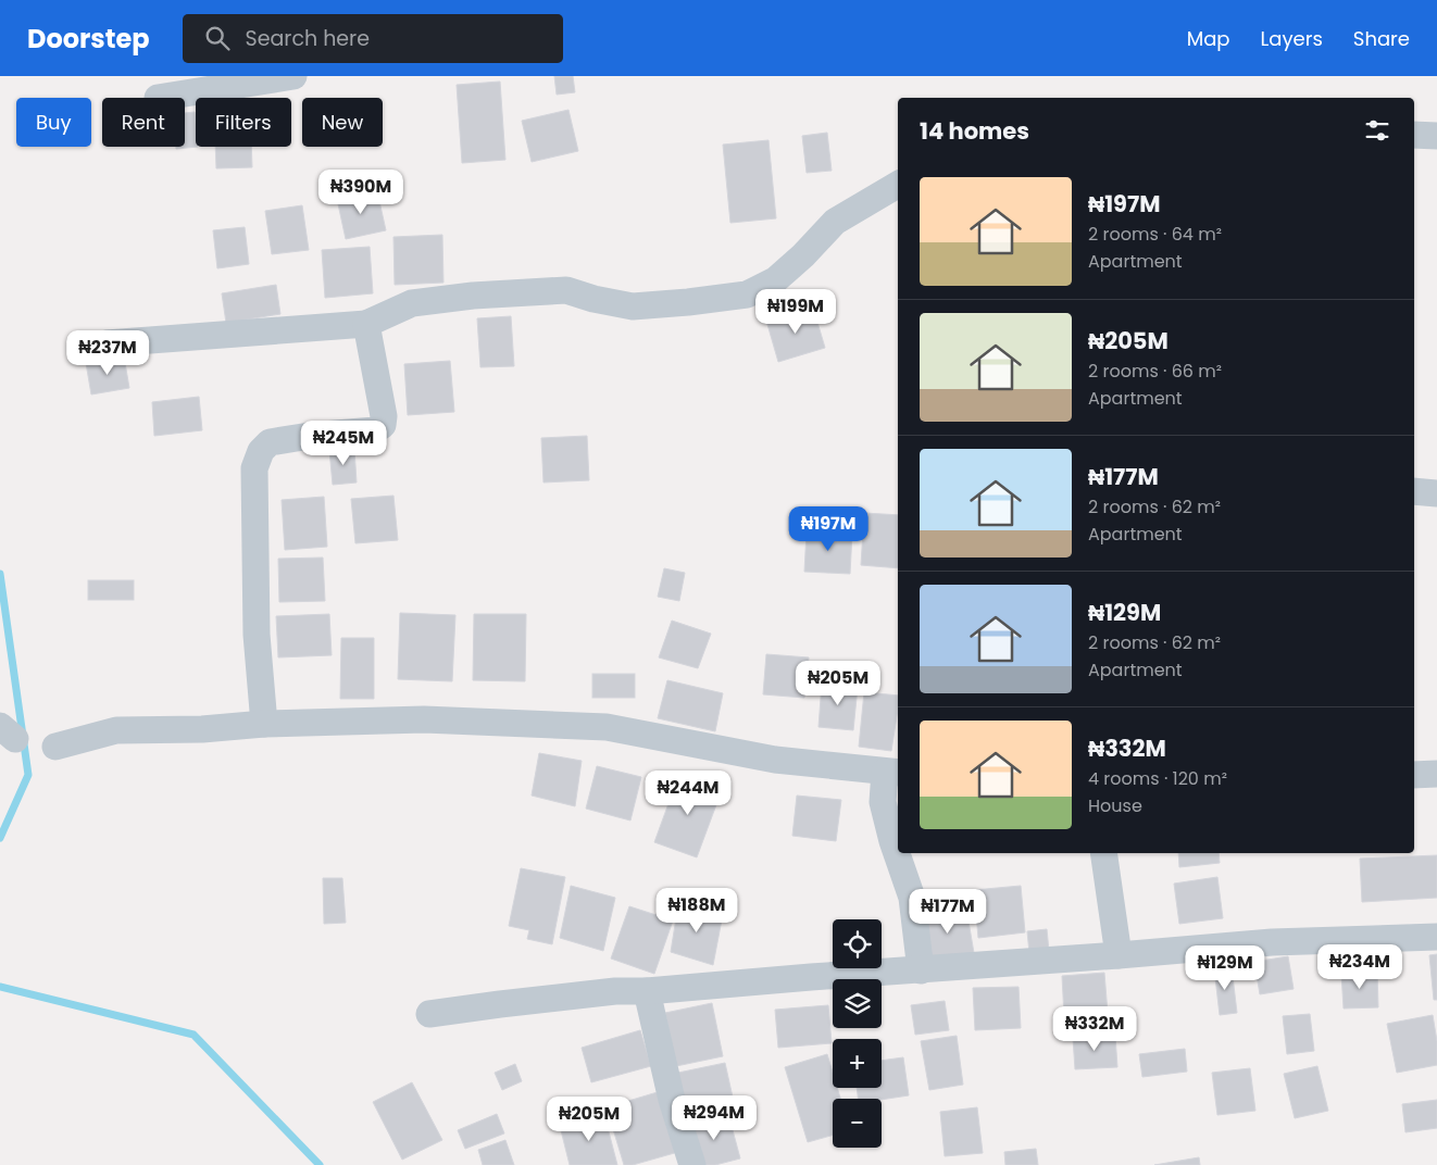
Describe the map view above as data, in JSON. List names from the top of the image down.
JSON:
{
  "page": {
    "header": "Doorstep",
    "search": "Search here",
    "nav": ["Map", "Layers", "Share"],
    "chip": [
      "Buy",
      "Rent",
      "Filters",
      "New"
    ],
    "heading": "14 homes",
    "list": [
      {
        "name": "₦197M",
        "note": "2 rooms · 64 m² · Apartment"
      },
      {
        "name": "₦205M",
        "note": "2 rooms · 66 m² · Apartment"
      },
      {
        "name": "₦177M",
        "note": "2 rooms · 62 m² · Apartment"
      },
      {
        "name": "₦129M",
        "note": "2 rooms · 62 m² · Apartment"
      },
      {
        "name": "₦332M",
        "note": "4 rooms · 120 m² · House"
      }
    ],
    "price": [
      "₦390M",
      "₦199M",
      "₦237M",
      "₦245M",
      "₦197M",
      "₦205M",
      "₦244M",
      "₦188M",
      "₦177M",
      "₦234M",
      "₦129M",
      "₦332M",
      "₦294M",
      "₦205M"
    ],
    "map_buttons": ["+", "−"]
  }
}
